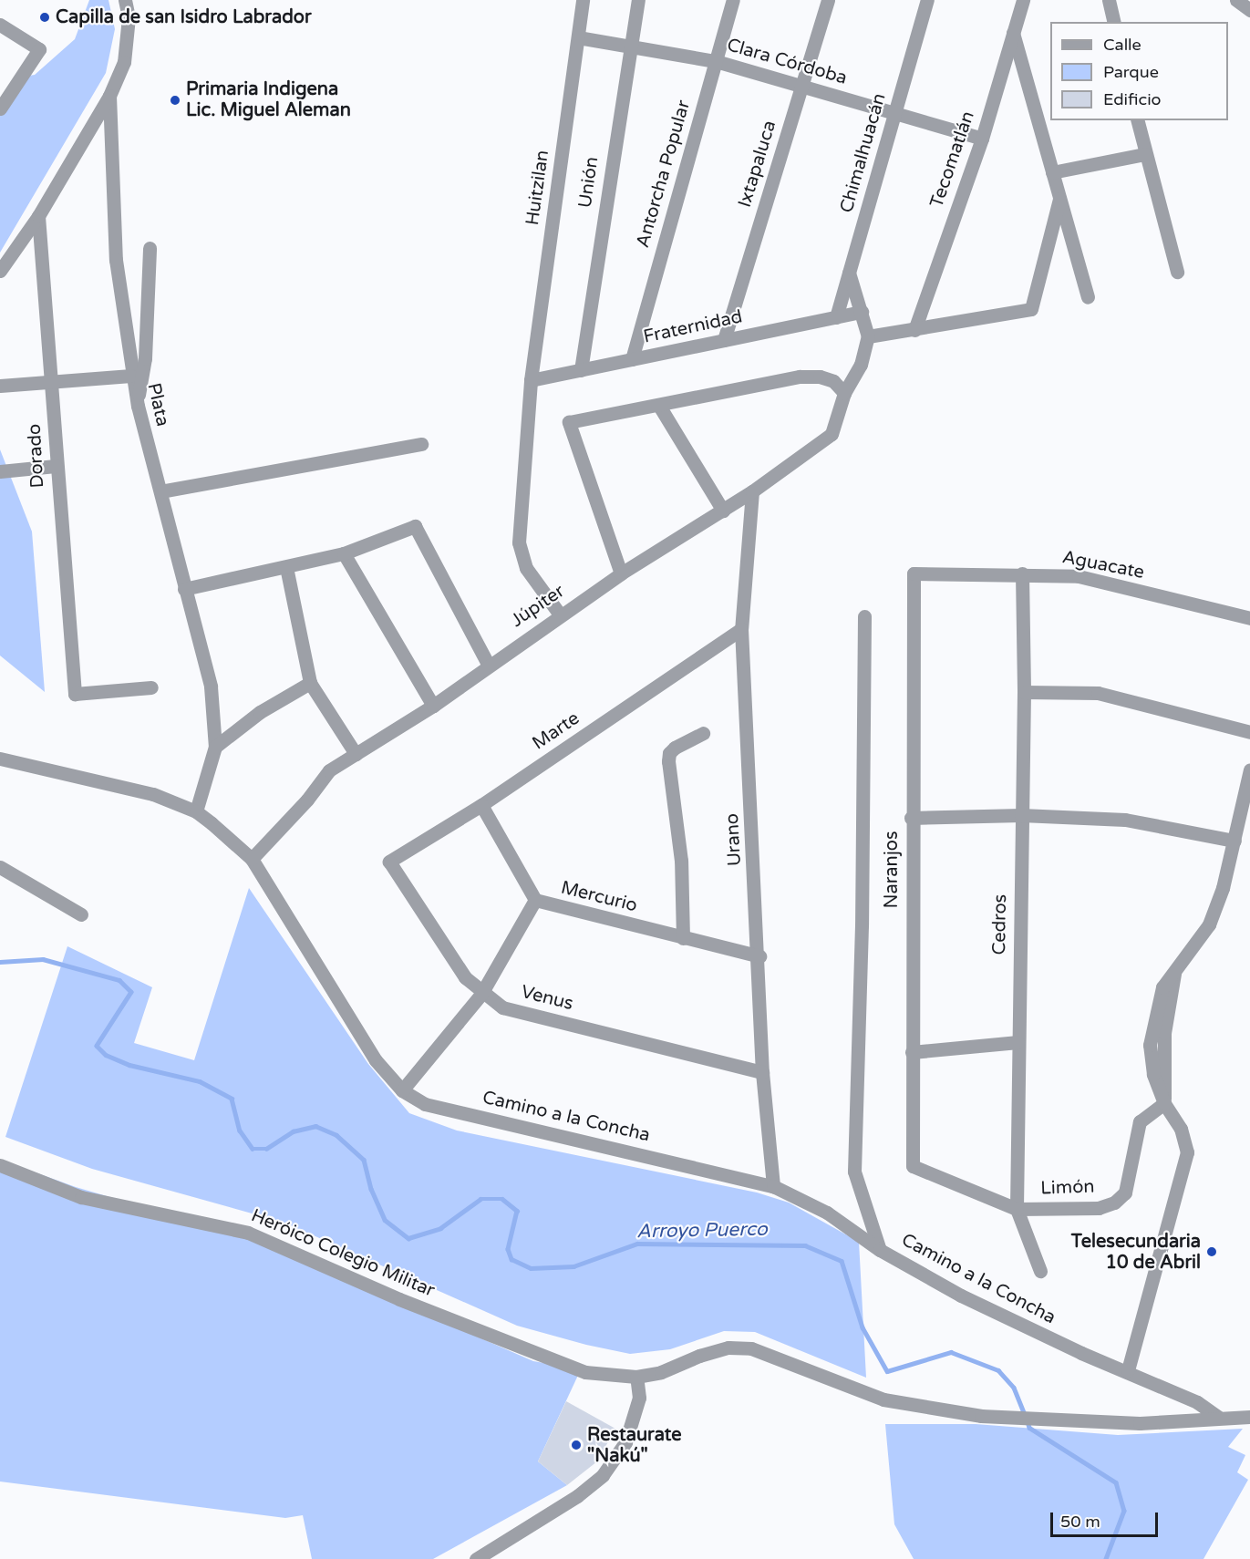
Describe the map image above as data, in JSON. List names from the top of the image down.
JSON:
{
  "streets": {
    "street": [
      "Clara Córdoba",
      "Chimalhuacán",
      "Tecomatlán",
      "Ixtapaluca",
      "Antorcha Popular",
      "Unión",
      "Huitzilan",
      "Fraternidad",
      "Plata",
      "Dorado",
      "Aguacate",
      "Júpiter",
      "Marte",
      "Urano",
      "Naranjos",
      "Mercurio",
      "Cedros",
      "Venus",
      "Camino a la Concha",
      "Limón",
      "Heróico Colegio Militar"
    ]
  },
  "crossings": [
    ["Clara Córdoba", "Chimalhuacán"],
    ["Clara Córdoba", "Tecomatlán"],
    ["Clara Córdoba", "Ixtapaluca"],
    ["Clara Córdoba", "Antorcha Popular"],
    ["Clara Córdoba", "Unión"],
    ["Clara Córdoba", "Huitzilan"],
    ["Chimalhuacán", "Fraternidad"],
    ["Ixtapaluca", "Fraternidad"],
    ["Antorcha Popular", "Fraternidad"],
    ["Unión", "Fraternidad"],
    ["Huitzilan", "Fraternidad"],
    ["Huitzilan", "Júpiter"],
    ["Plata", "Camino a la Concha"],
    ["Aguacate", "Naranjos"],
    ["Aguacate", "Cedros"],
    ["Júpiter", "Urano"],
    ["Júpiter", "Camino a la Concha"],
    ["Marte", "Urano"],
    ["Marte", "Mercurio"],
    ["Marte", "Venus"],
    ["Urano", "Mercurio"],
    ["Urano", "Venus"],
    ["Urano", "Camino a la Concha"],
    ["Naranjos", "Limón"],
    ["Cedros", "Limón"]
  ],
  "water": ["Arroyo Puerco"],
  "places": [
    "Capilla de san Isidro Labrador",
    "Primaria Indigena Lic. Miguel Aleman",
    "Telesecundaria 10 de Abril",
    "Restaurate \"Nakú\""
  ],
  "legend": ["Calle", "Parque", "Edificio"],
  "scale_bar": "50 m"
}
